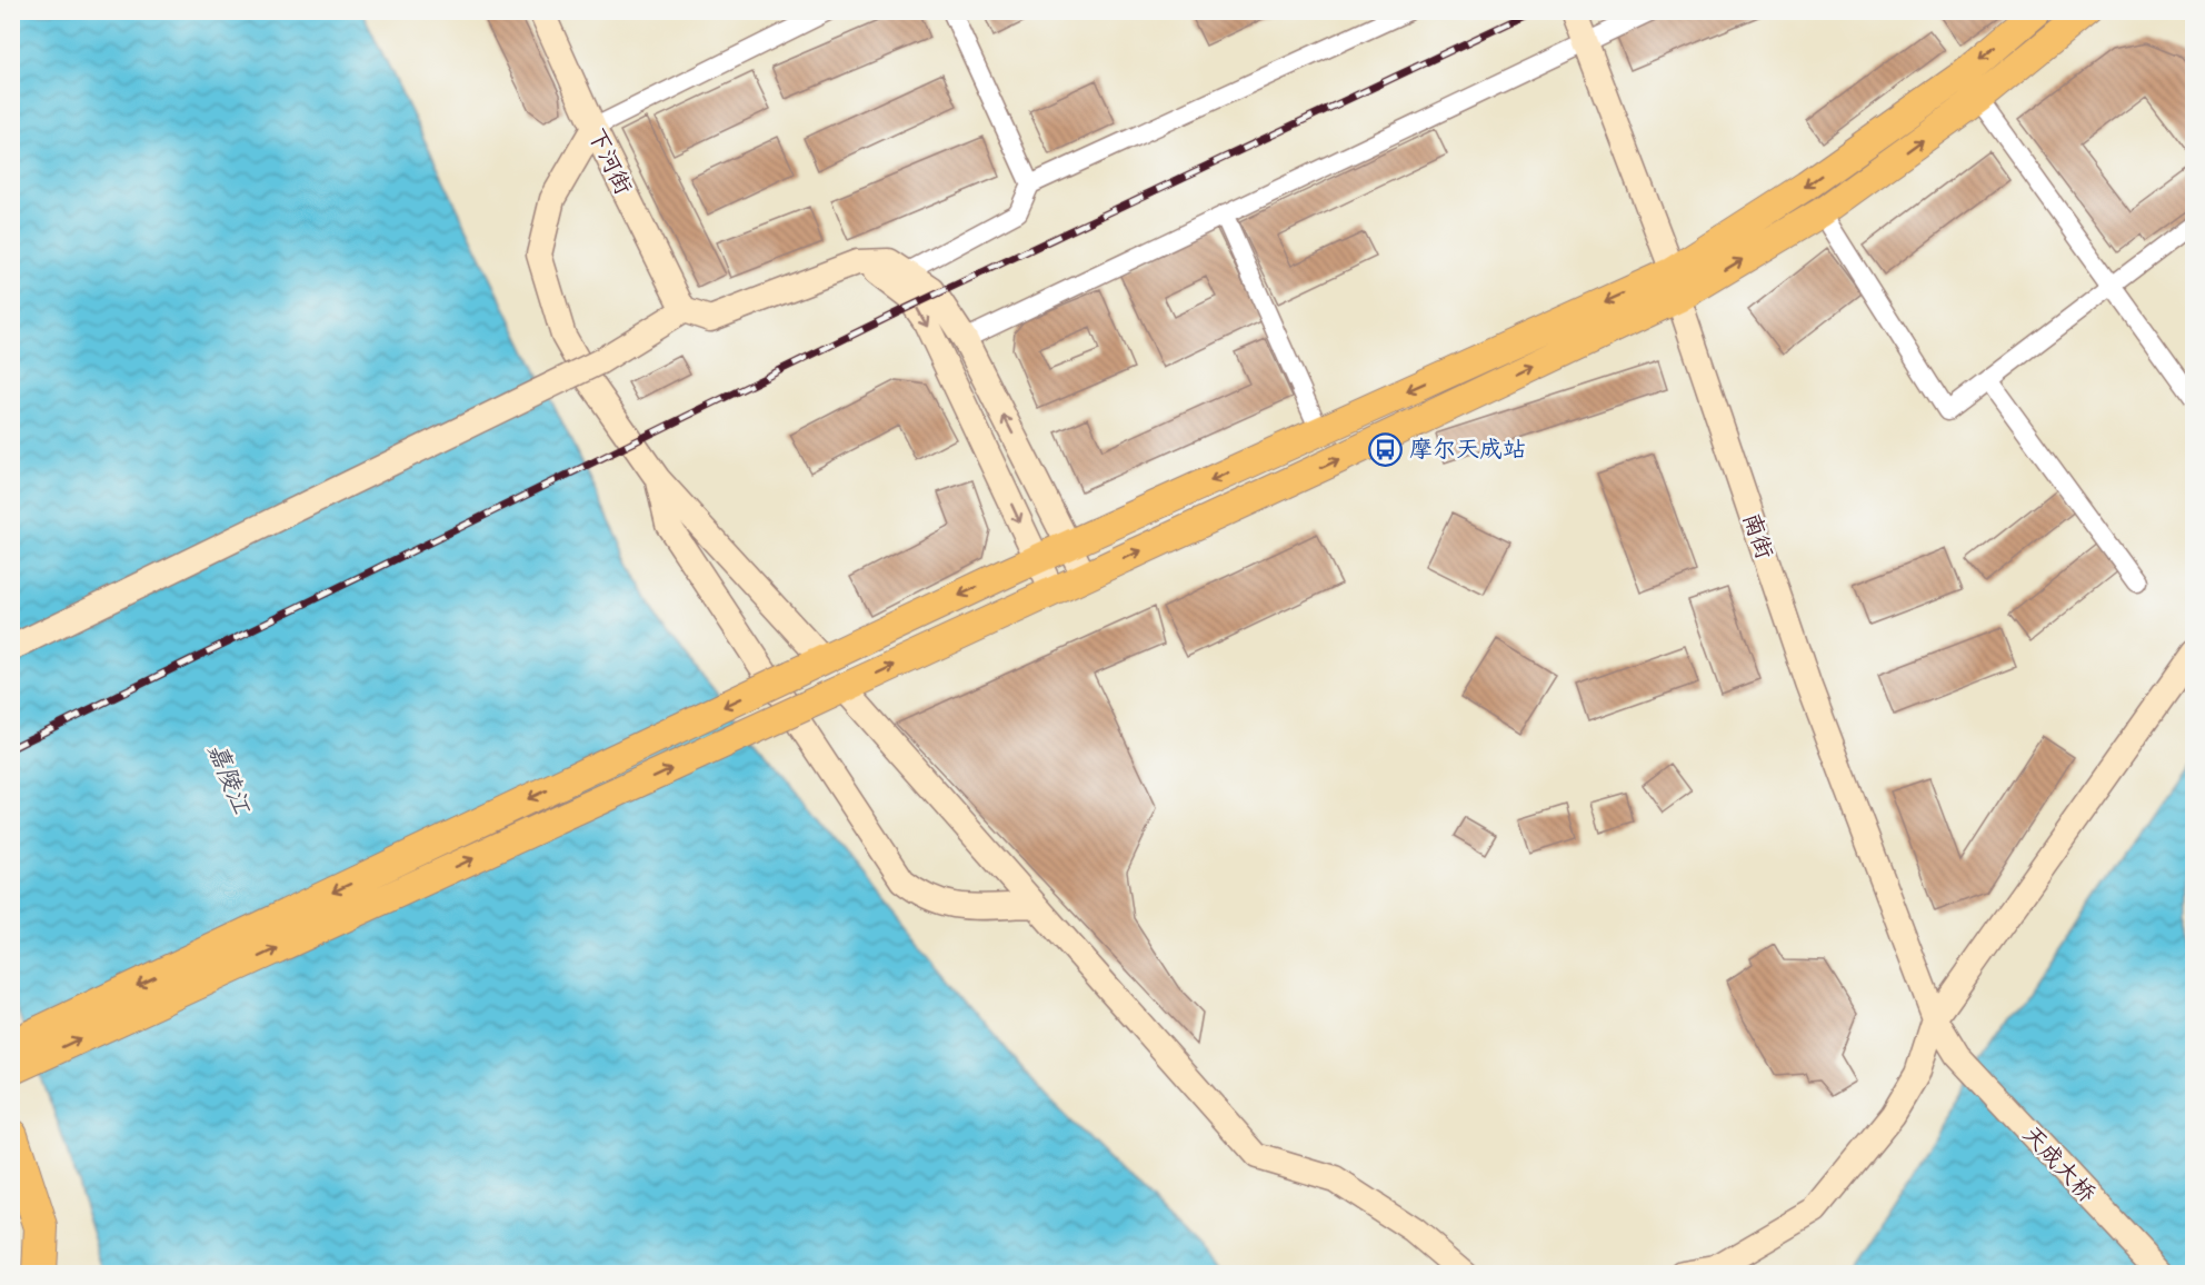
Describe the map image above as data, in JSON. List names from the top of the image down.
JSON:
{
  "streets": {
    "street": ["下河街", "南街", "天成大桥"]
  },
  "crossings": [
    ["南街", "天成大桥"]
  ],
  "water": ["嘉陵江"],
  "places": {
    "bus stop": ["摩尔天成站"]
  }
}
